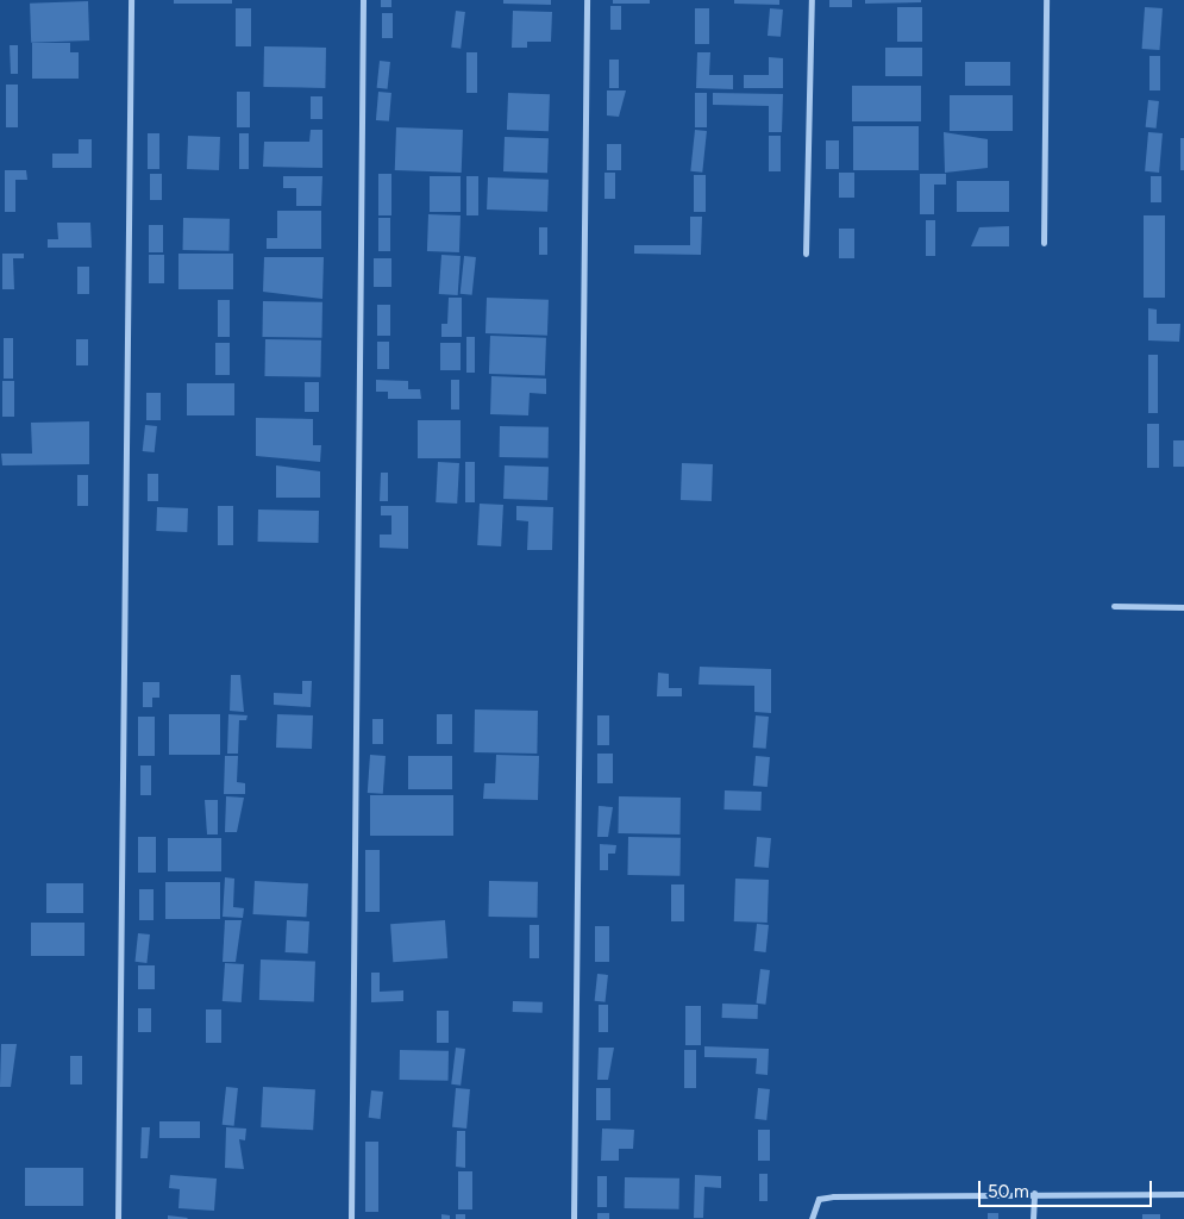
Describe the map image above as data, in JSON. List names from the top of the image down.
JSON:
{
  "scale_bar": "50 m"
}
